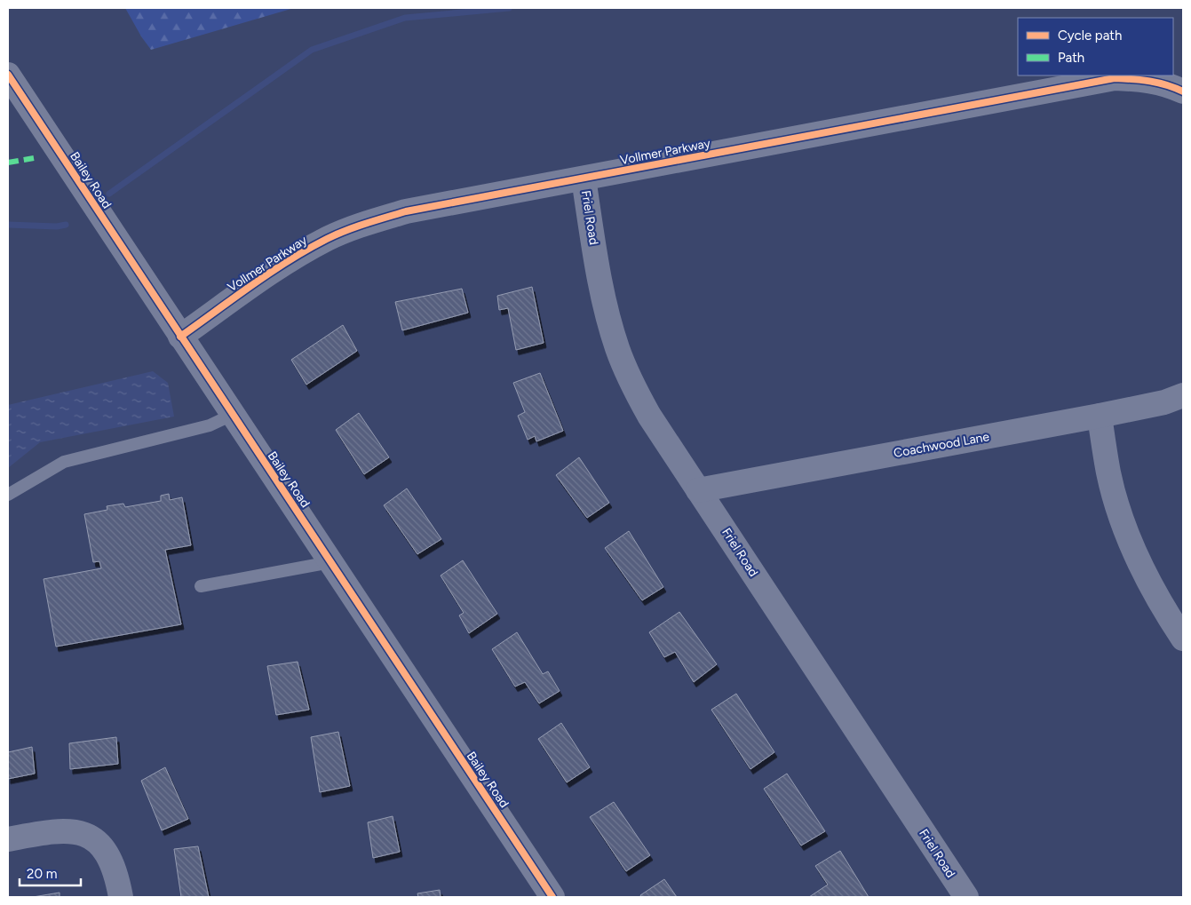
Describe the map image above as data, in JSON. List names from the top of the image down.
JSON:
{
  "streets": {
    "street": [
      "Vollmer Parkway",
      "Bailey Road",
      "Friel Road",
      "Coachwood Lane"
    ]
  },
  "crossings": [
    ["Vollmer Parkway", "Bailey Road"],
    ["Vollmer Parkway", "Friel Road"],
    ["Friel Road", "Coachwood Lane"]
  ],
  "legend": ["Cycle path", "Path"],
  "scale_bar": "20 m"
}
